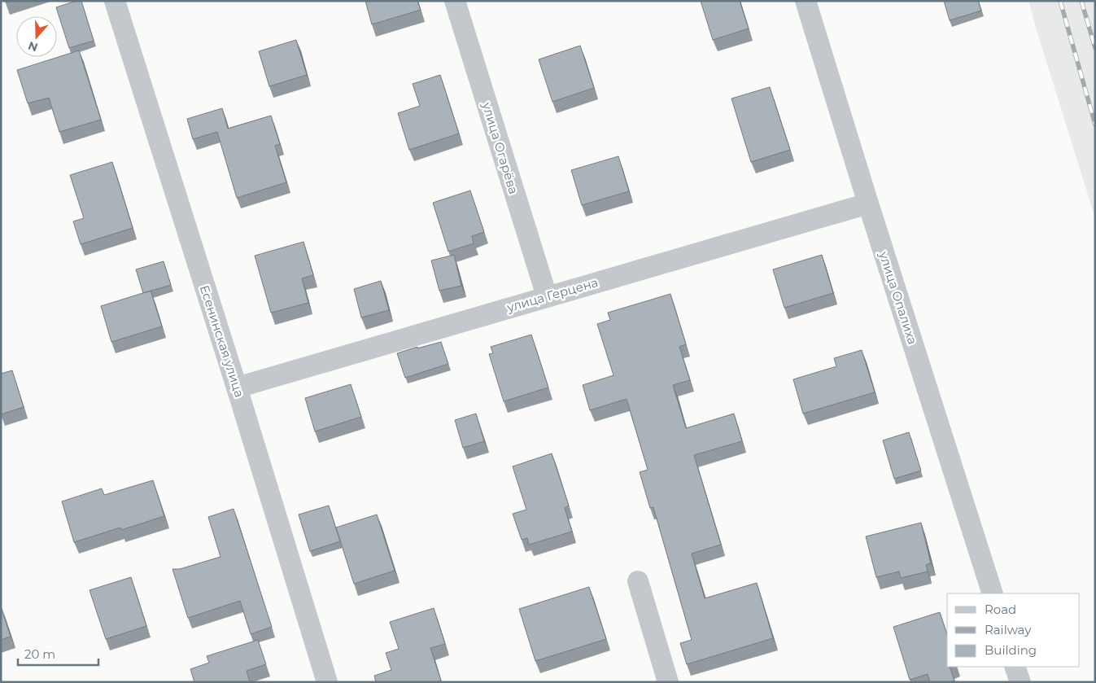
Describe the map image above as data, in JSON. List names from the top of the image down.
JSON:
{
  "streets": {
    "street": [
      "улица Огарёва",
      "улица Герцена",
      "улица Опалиха",
      "Есенинская улица"
    ]
  },
  "crossings": [
    ["улица Огарёва", "улица Герцена"],
    ["улица Герцена", "улица Опалиха"],
    ["улица Герцена", "Есенинская улица"]
  ],
  "legend": ["Road", "Railway", "Building"],
  "scale_bar": "20 m",
  "north": "bottom"
}
